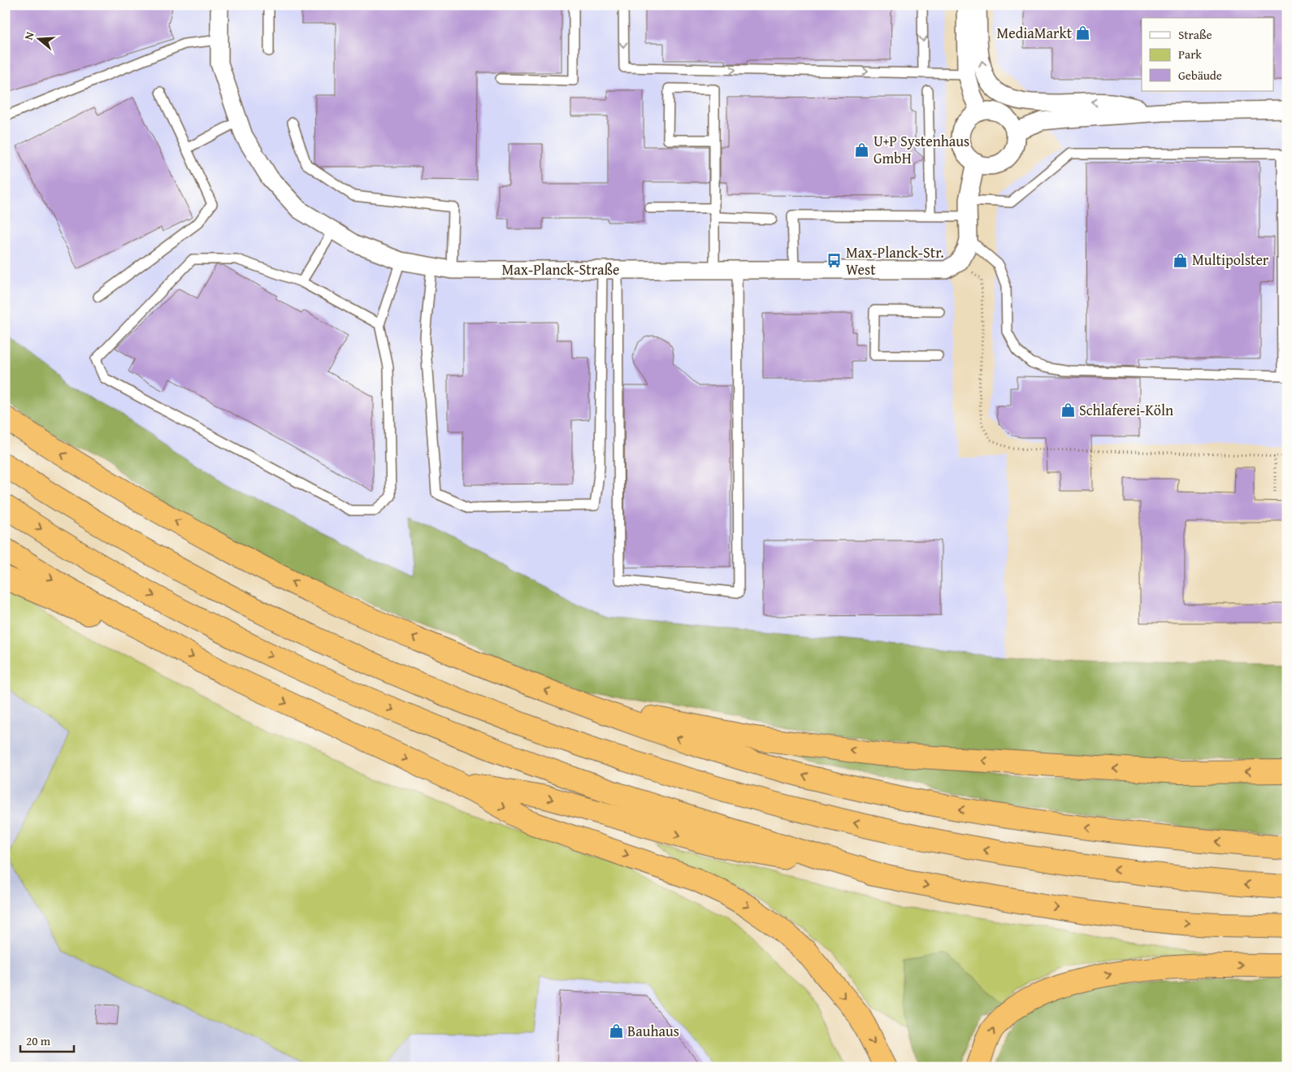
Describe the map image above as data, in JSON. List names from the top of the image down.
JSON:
{
  "streets": {
    "street": ["Max-Planck-Straße"]
  },
  "places": {
    "shop": [
      "MediaMarkt",
      "U+P Systenhaus GmbH",
      "Multipolster",
      "Schlaferei-Köln",
      "Bauhaus"
    ],
    "bus stop": ["Max-Planck-Str. West"]
  },
  "legend": ["Straße", "Park", "Gebäude"],
  "scale_bar": "20 m",
  "north": "left"
}
